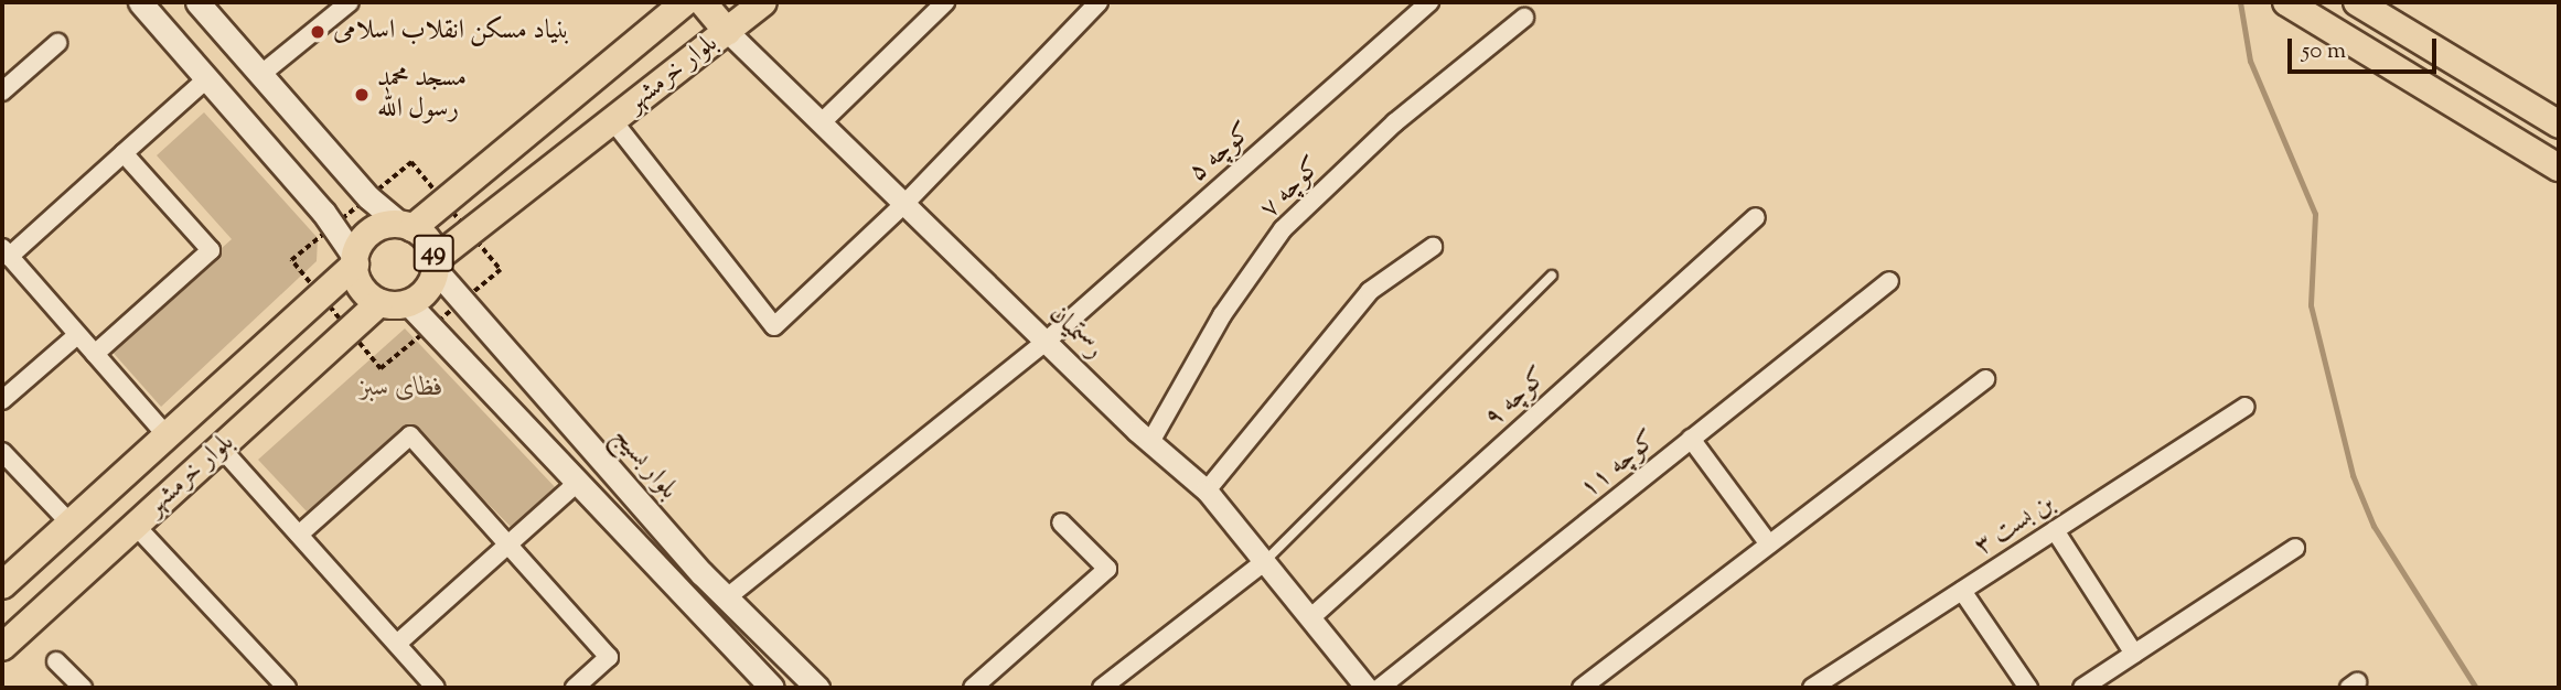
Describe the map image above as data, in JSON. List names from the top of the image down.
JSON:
{
  "streets": {
    "main road": ["بلوار خرمشهر", "49", "بلوار بسیج"],
    "street": [
      "کوچه ۵",
      "کوچه ۷",
      "رستمیان",
      "کوچه ۹",
      "کوچه ۱۱",
      "بن بست ۳"
    ]
  },
  "crossings": [
    ["بلوار خرمشهر", "49"],
    ["بلوار خرمشهر", "رستمیان"],
    ["بلوار خرمشهر", "بلوار بسیج"],
    ["کوچه ۵", "رستمیان"],
    ["کوچه ۵", "بلوار بسیج"],
    ["کوچه ۷", "رستمیان"],
    ["49", "بلوار بسیج"],
    ["رستمیان", "کوچه ۹"]
  ],
  "parks": ["فظای سبز"],
  "places": ["بنیاد مسکن انقلاب اسلامی", "مسجد محمد رسول الله"],
  "scale_bar": "50 m"
}
